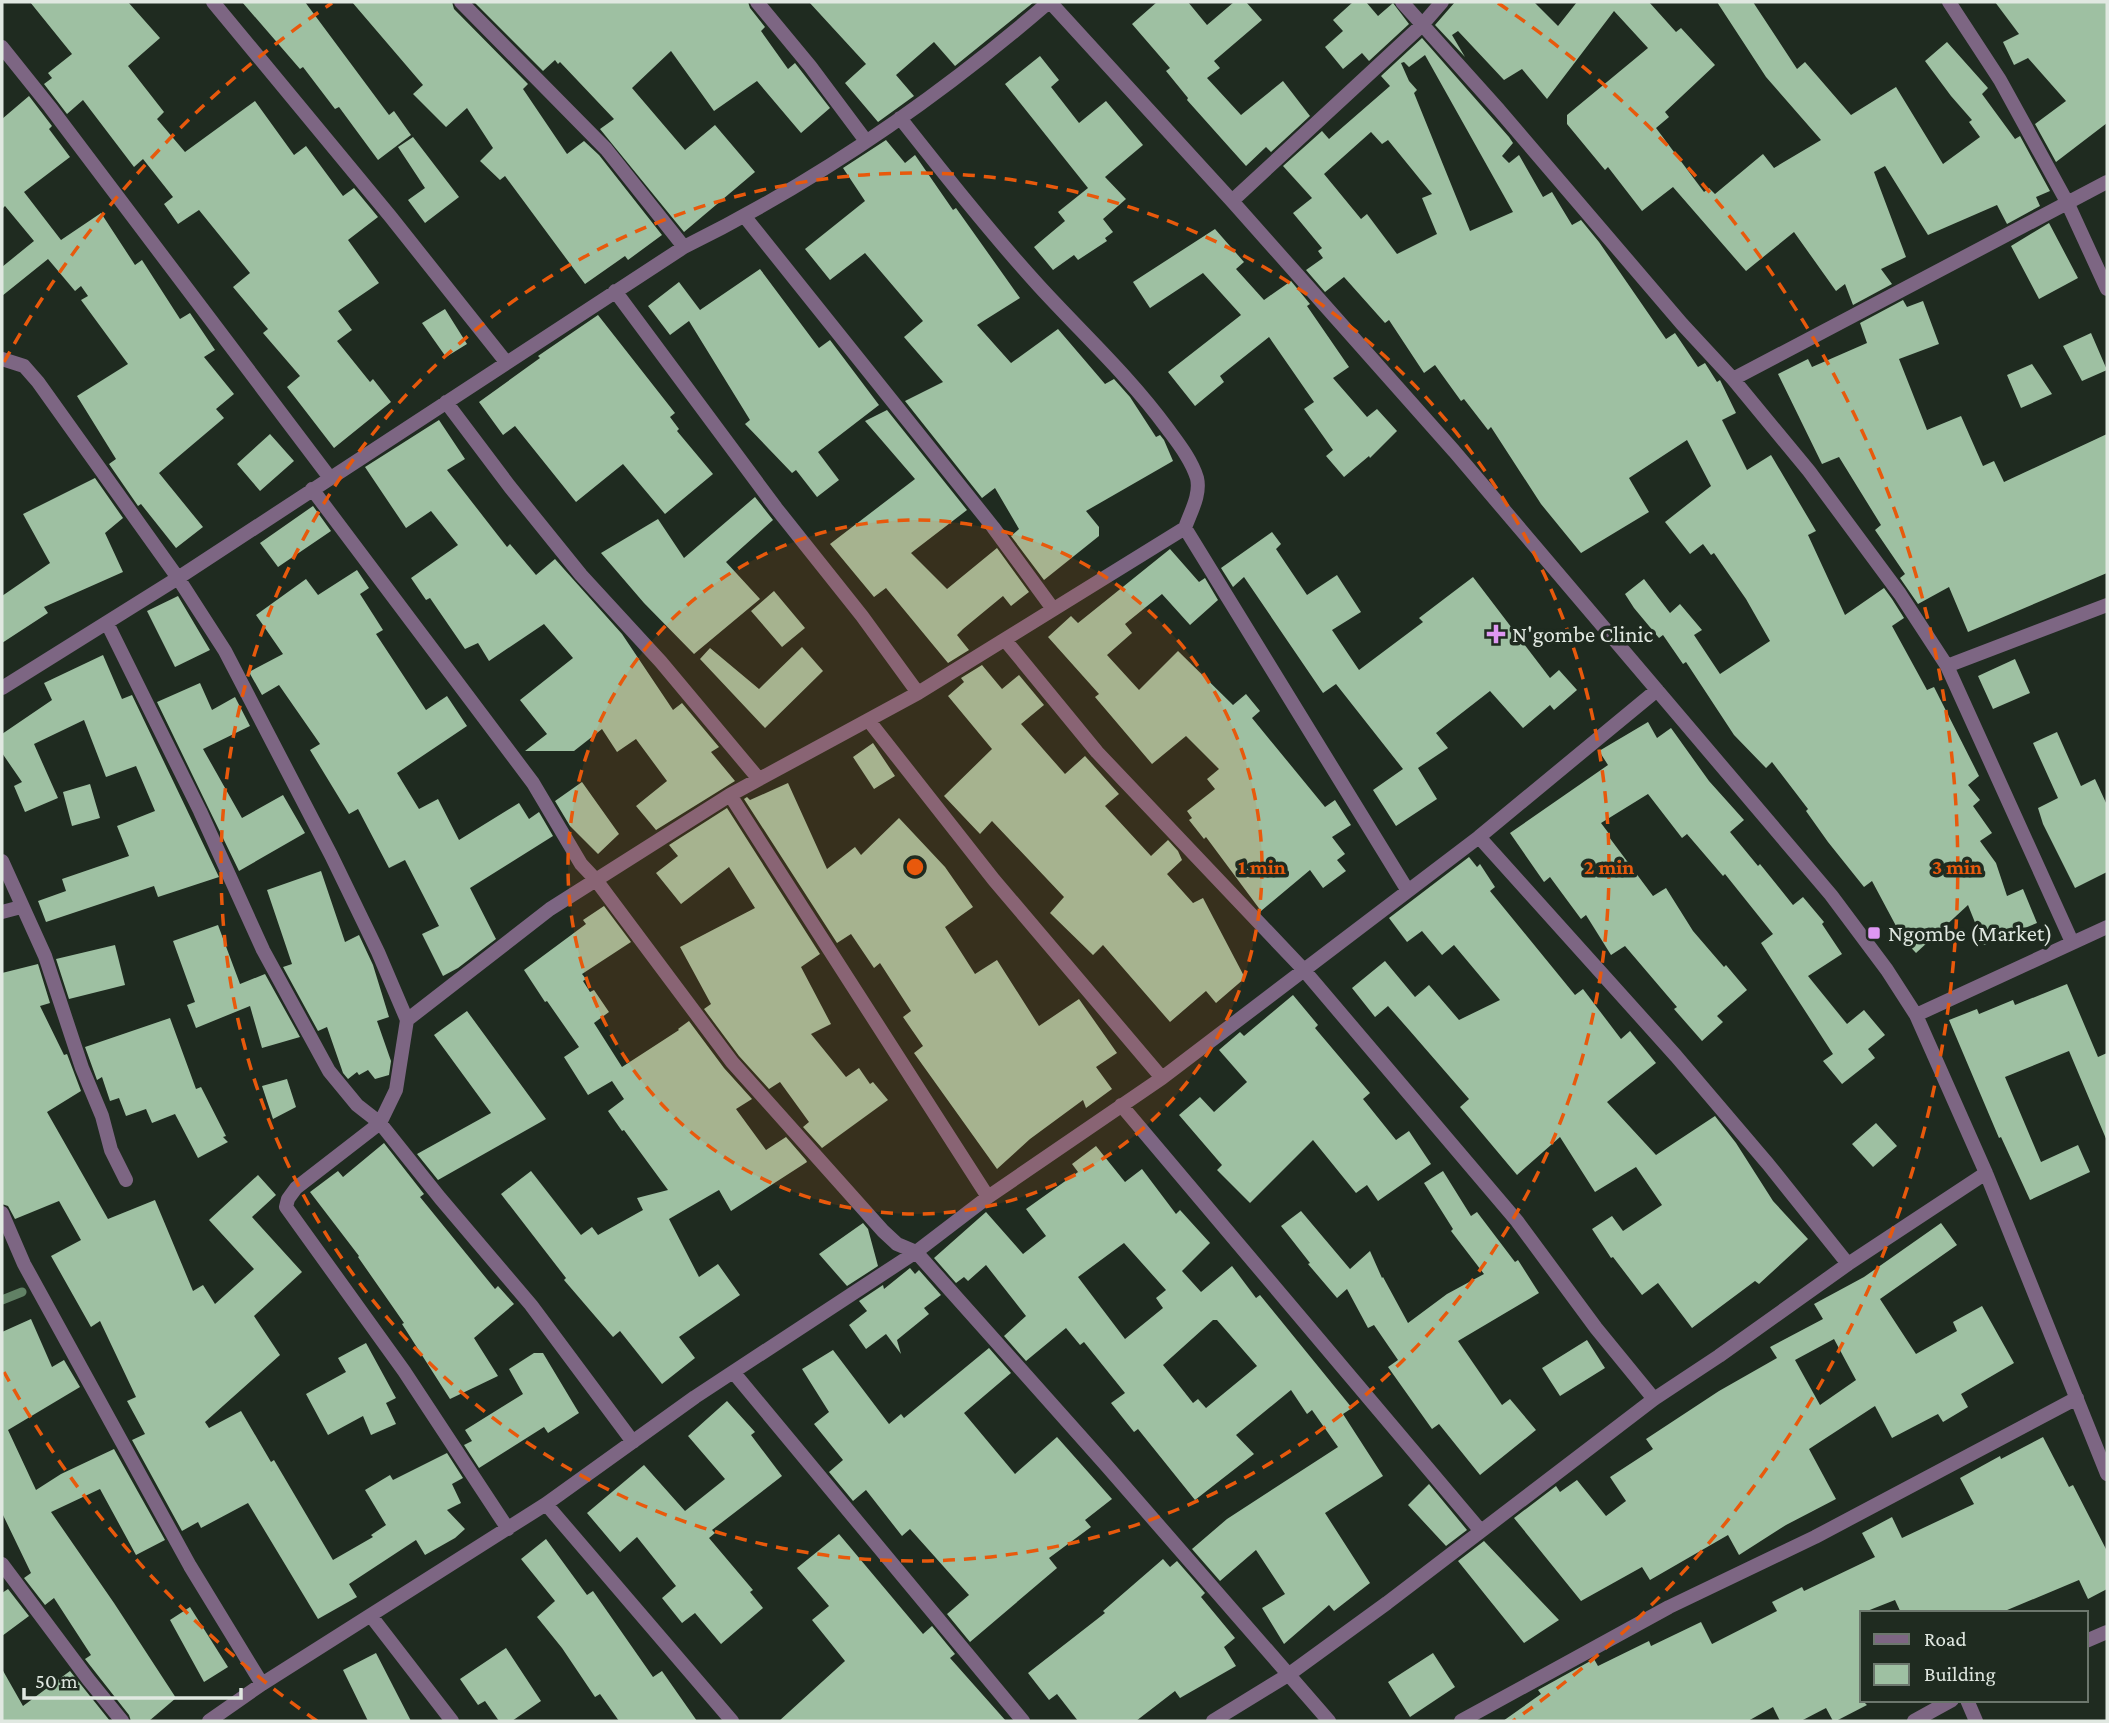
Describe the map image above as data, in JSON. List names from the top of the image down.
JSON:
{
  "places": {
    "health": ["N'gombe Clinic"],
    "transit": ["Ngombe (Market)"]
  },
  "legend": ["Road", "Building"],
  "scale_bar": "50 m",
  "rings": ["1 min", "2 min", "3 min"]
}
